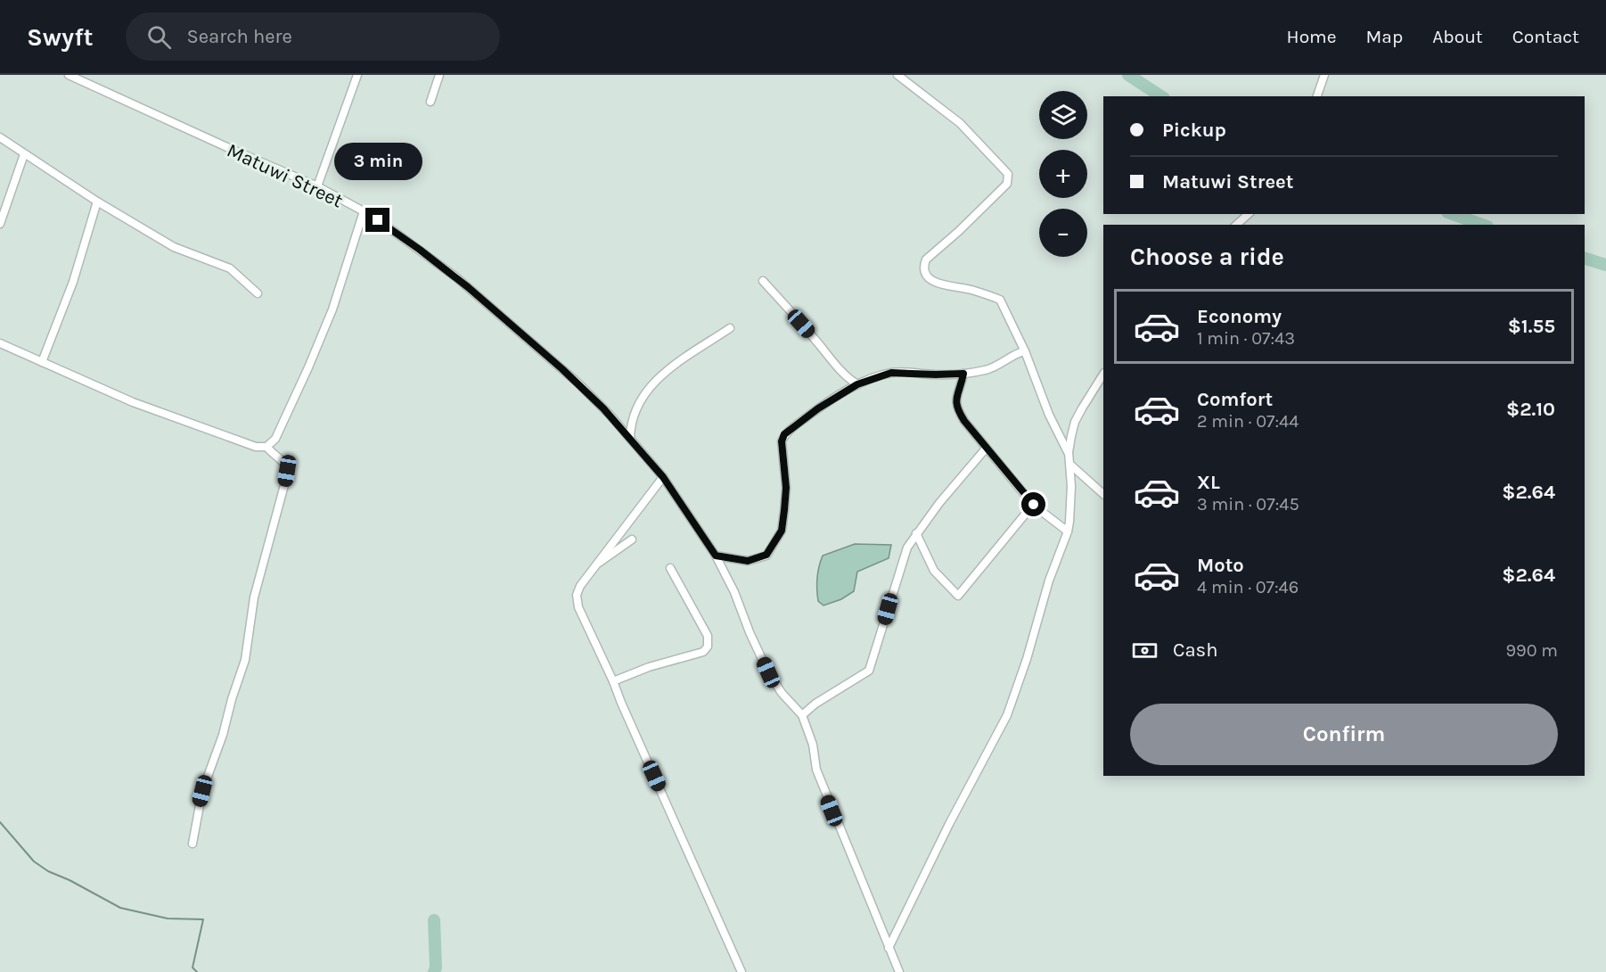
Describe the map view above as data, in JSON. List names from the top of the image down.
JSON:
{
  "streets": {
    "street": ["Matuwi Street"]
  },
  "page": {
    "header": "Swyft",
    "search": "Search here",
    "nav": [
      "Home",
      "Map",
      "About",
      "Contact"
    ],
    "map_buttons": ["+", "−"],
    "banner": ["Pickup", "Matuwi Street"],
    "bubble": "3 min",
    "heading": "Choose a ride",
    "list": [
      {
        "name": "Economy",
        "note": "1 min · 07:43",
        "value": "$1.55"
      },
      {
        "name": "Comfort",
        "note": "2 min · 07:44",
        "value": "$2.10"
      },
      {
        "name": "XL",
        "note": "3 min · 07:45",
        "value": "$2.64"
      },
      {
        "name": "Moto",
        "note": "4 min · 07:46",
        "value": "$2.64"
      }
    ],
    "pay": ["Cash", "990 m"],
    "buttons": "Confirm"
  }
}
